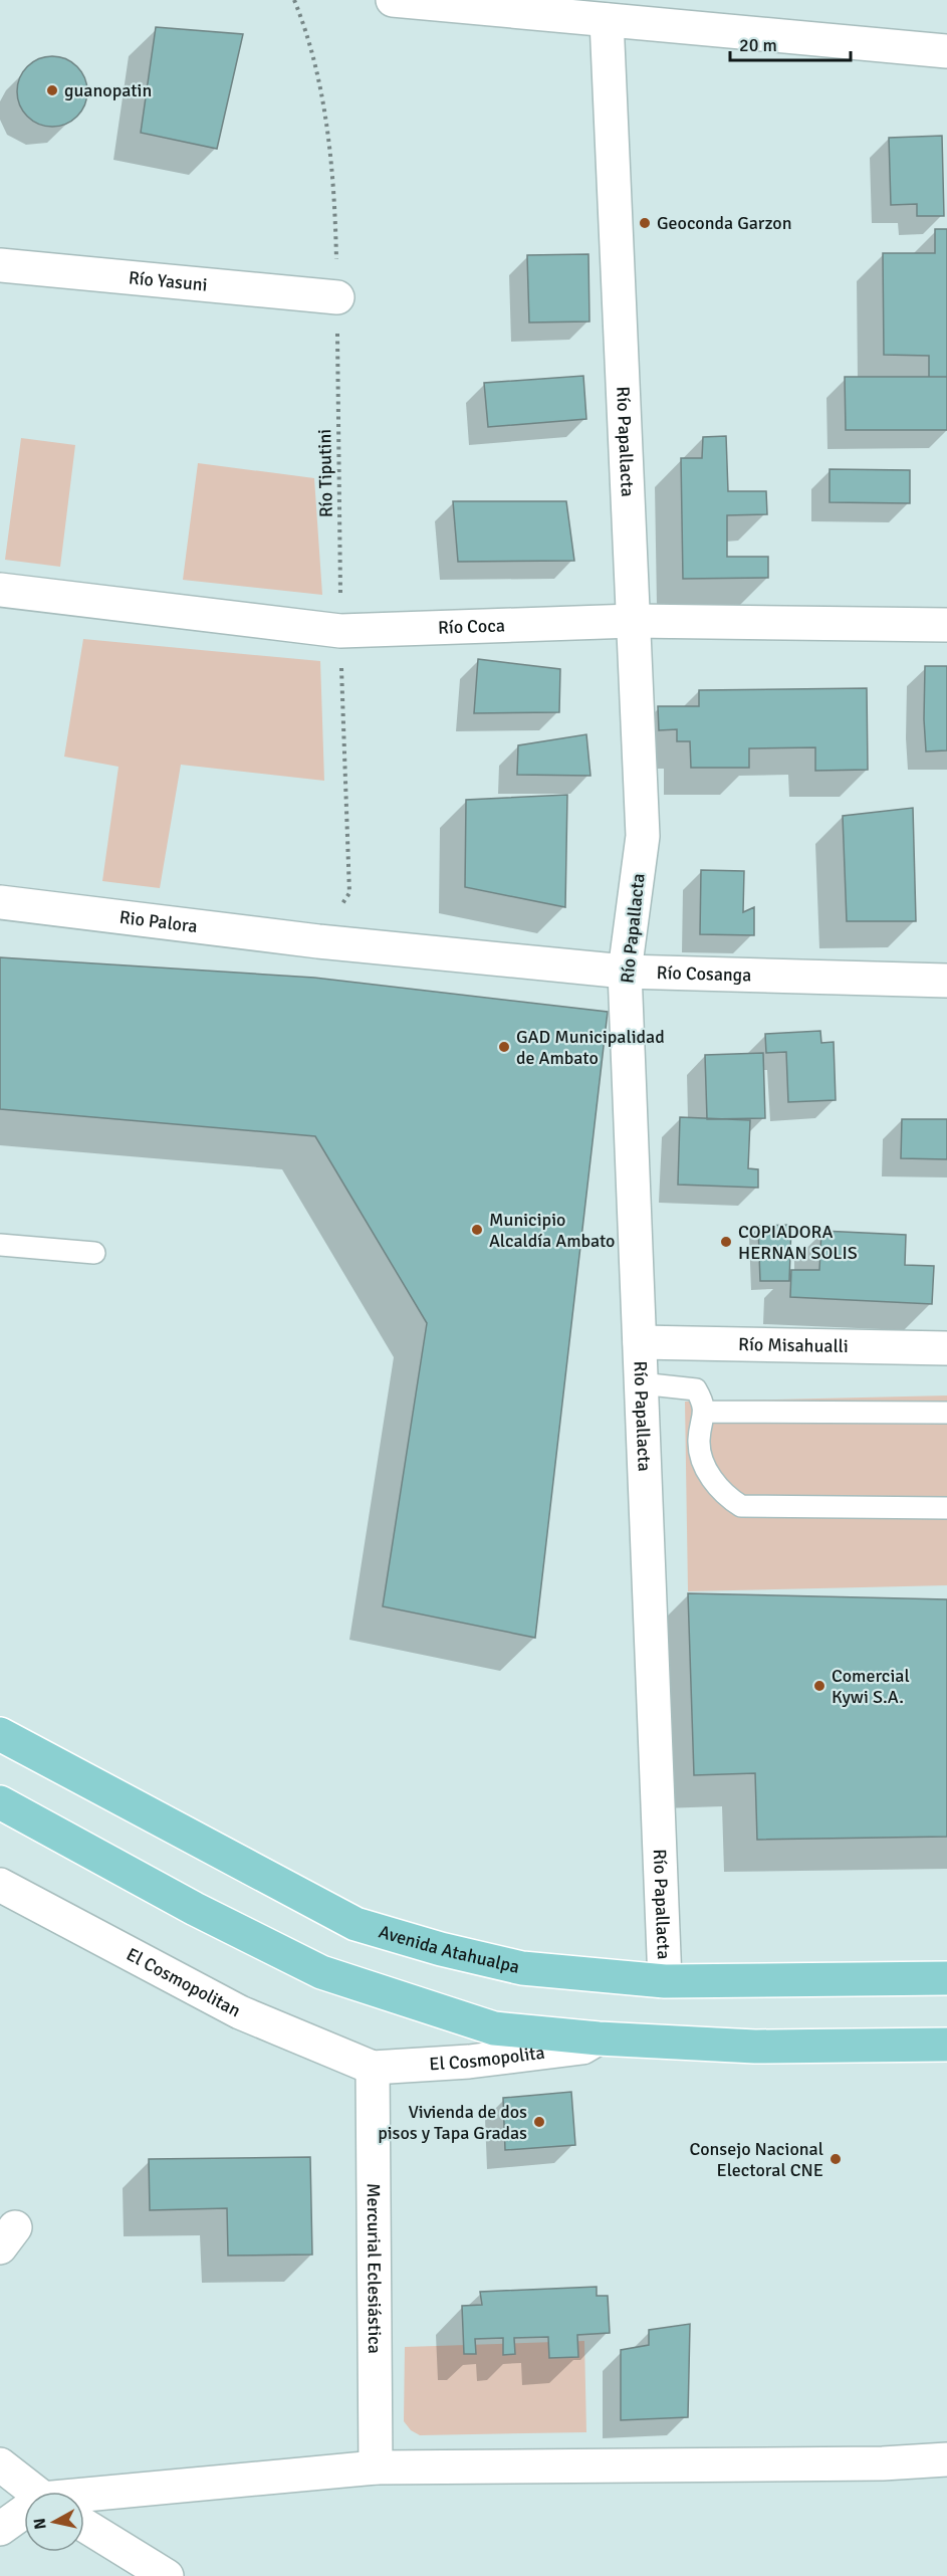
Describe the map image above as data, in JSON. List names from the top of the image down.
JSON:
{
  "streets": {
    "main road": ["Avenida Atahualpa"],
    "street": [
      "Río Yasuni",
      "Río Papallacta",
      "Río Coca",
      "Rio Palora",
      "Río Cosanga",
      "Río Misahualli",
      "El Cosmopolitan",
      "El Cosmopolita",
      "Mercurial Eclesiástica"
    ],
    "path": ["Río Tiputini"]
  },
  "crossings": [
    ["Río Yasuni", "Río Tiputini"],
    ["Río Papallacta", "Río Coca"],
    ["Río Papallacta", "Río Cosanga"],
    ["Río Papallacta", "Río Misahualli"],
    ["Río Papallacta", "Avenida Atahualpa"],
    ["Río Tiputini", "Río Coca"],
    ["Río Tiputini", "Rio Palora"],
    ["Río Tiputini", "Río Cosanga"],
    ["Rio Palora", "Río Cosanga"],
    ["El Cosmopolitan", "El Cosmopolita"],
    ["El Cosmopolitan", "Mercurial Eclesiástica"],
    ["El Cosmopolita", "Mercurial Eclesiástica"]
  ],
  "places": [
    "guanopatin",
    "Geoconda Garzon",
    "GAD Municipalidad de Ambato",
    "Municipio Alcaldía Ambato",
    "COPIADORA HERNAN SOLIS",
    "Comercial Kywi S.A.",
    "Vivienda de dos pisos y Tapa Gradas",
    "Consejo Nacional Electoral CNE"
  ],
  "scale_bar": "20 m",
  "north": "left"
}
